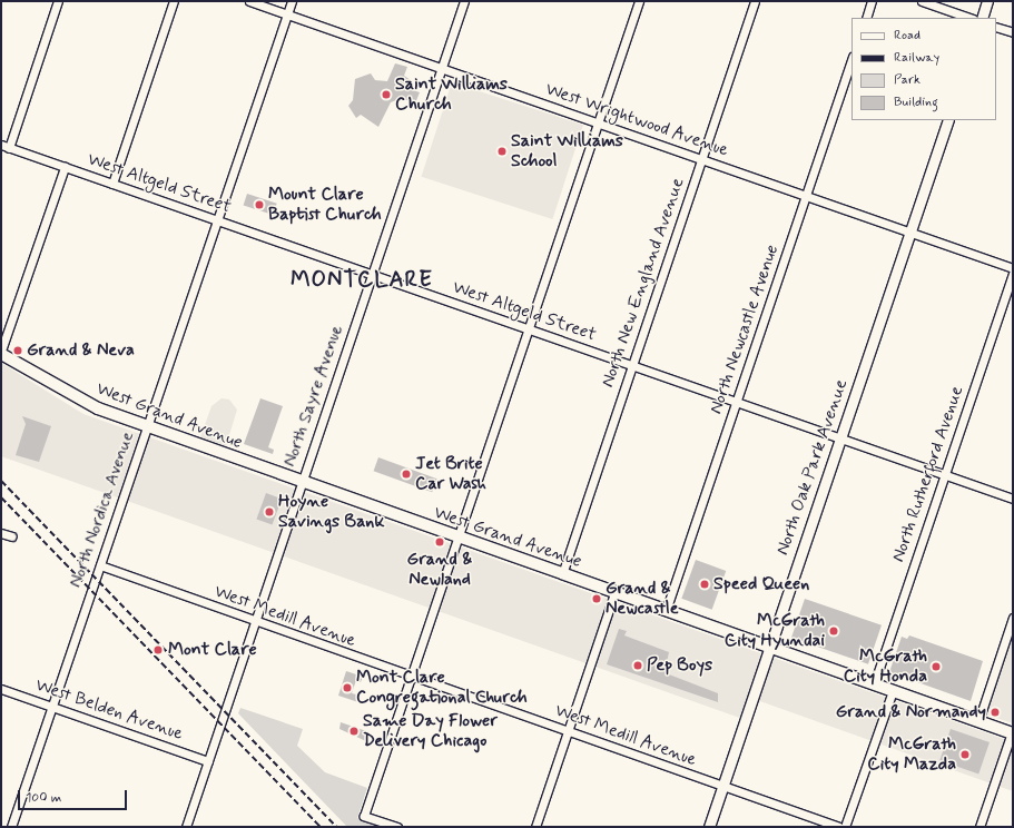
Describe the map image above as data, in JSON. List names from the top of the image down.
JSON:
{
  "streets": {
    "main road": ["West Grand Avenue"],
    "street": [
      "West Wrightwood Avenue",
      "West Altgeld Street",
      "North New England Avenue",
      "North Newcastle Avenue",
      "North Sayre Avenue",
      "North Oak Park Avenue",
      "North Rutherford Avenue",
      "North Nordica Avenue",
      "West Medill Avenue",
      "West Belden Avenue"
    ]
  },
  "crossings": [
    ["West Wrightwood Avenue", "North New England Avenue"],
    ["West Wrightwood Avenue", "North Newcastle Avenue"],
    ["West Wrightwood Avenue", "North Sayre Avenue"],
    ["West Wrightwood Avenue", "North Oak Park Avenue"],
    ["West Wrightwood Avenue", "North Nordica Avenue"],
    ["West Altgeld Street", "North New England Avenue"],
    ["West Altgeld Street", "North Newcastle Avenue"],
    ["West Altgeld Street", "North Sayre Avenue"],
    ["West Altgeld Street", "North Oak Park Avenue"],
    ["West Altgeld Street", "North Rutherford Avenue"],
    ["West Altgeld Street", "North Nordica Avenue"],
    ["North New England Avenue", "West Grand Avenue"],
    ["North Newcastle Avenue", "West Grand Avenue"],
    ["North Sayre Avenue", "West Grand Avenue"],
    ["North Sayre Avenue", "West Medill Avenue"],
    ["North Sayre Avenue", "West Belden Avenue"],
    ["West Grand Avenue", "North Oak Park Avenue"],
    ["West Grand Avenue", "North Rutherford Avenue"],
    ["West Grand Avenue", "North Nordica Avenue"],
    ["North Oak Park Avenue", "West Medill Avenue"],
    ["North Nordica Avenue", "West Medill Avenue"],
    ["North Nordica Avenue", "West Belden Avenue"]
  ],
  "districts": ["MONTCLARE"],
  "places": [
    "Saint Williams Church",
    "Saint Williams School",
    "Mount Clare Baptist Church",
    "Grand & Neva",
    "Jet Brite Car Wash",
    "Hoyne Savings Bank",
    "Grand & Newland",
    "Speed Queen",
    "Grand & Newcastle",
    "McGrath City Hyundai",
    "Mont Clare",
    "Pep Boys",
    "McGrath City Honda",
    "Mont Clare Congregational Church",
    "Grand & Normandy",
    "Same Day Flower Delivery Chicago",
    "McGrath City Mazda"
  ],
  "legend": [
    "Road",
    "Railway",
    "Park",
    "Building"
  ],
  "scale_bar": "100 m"
}
